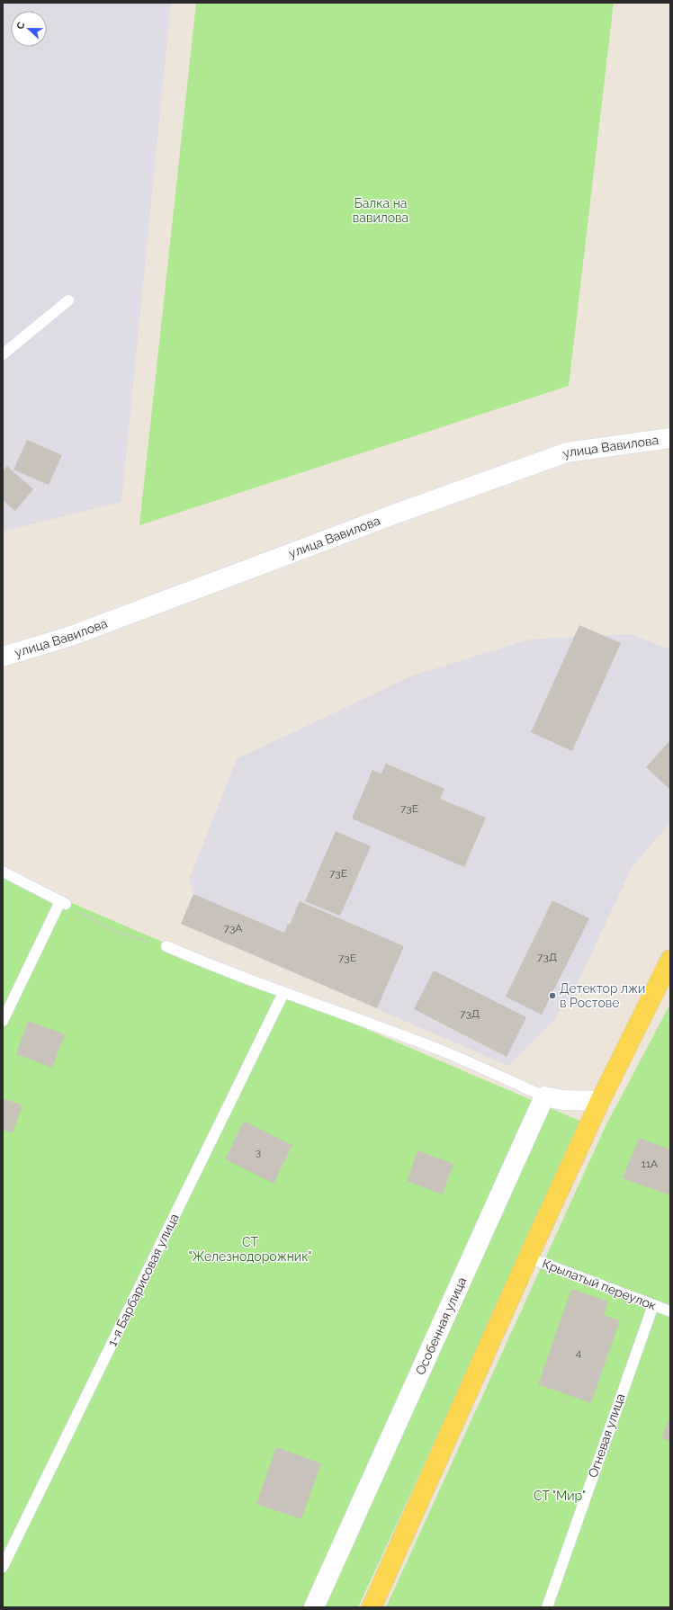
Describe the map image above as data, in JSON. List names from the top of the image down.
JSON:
{
  "streets": {
    "street": ["улица Вавилова", "Особенная улица"],
    "lane": ["1-я Барбарисовая улица", "Крылатый переулок", "Огневая улица"]
  },
  "crossings": [
    ["Крылатый переулок", "Огневая улица"]
  ],
  "parks": ["Балка на вавилова", "СТ \"Железнодорожник\"", "СТ \"Мир\""],
  "places": ["Детектор лжи в Ростове"],
  "house_numbers": [
    "73Е",
    "73Е",
    "73А",
    "73Д",
    "73Е",
    "73Д",
    "3",
    "11А",
    "4"
  ],
  "north": "left"
}
